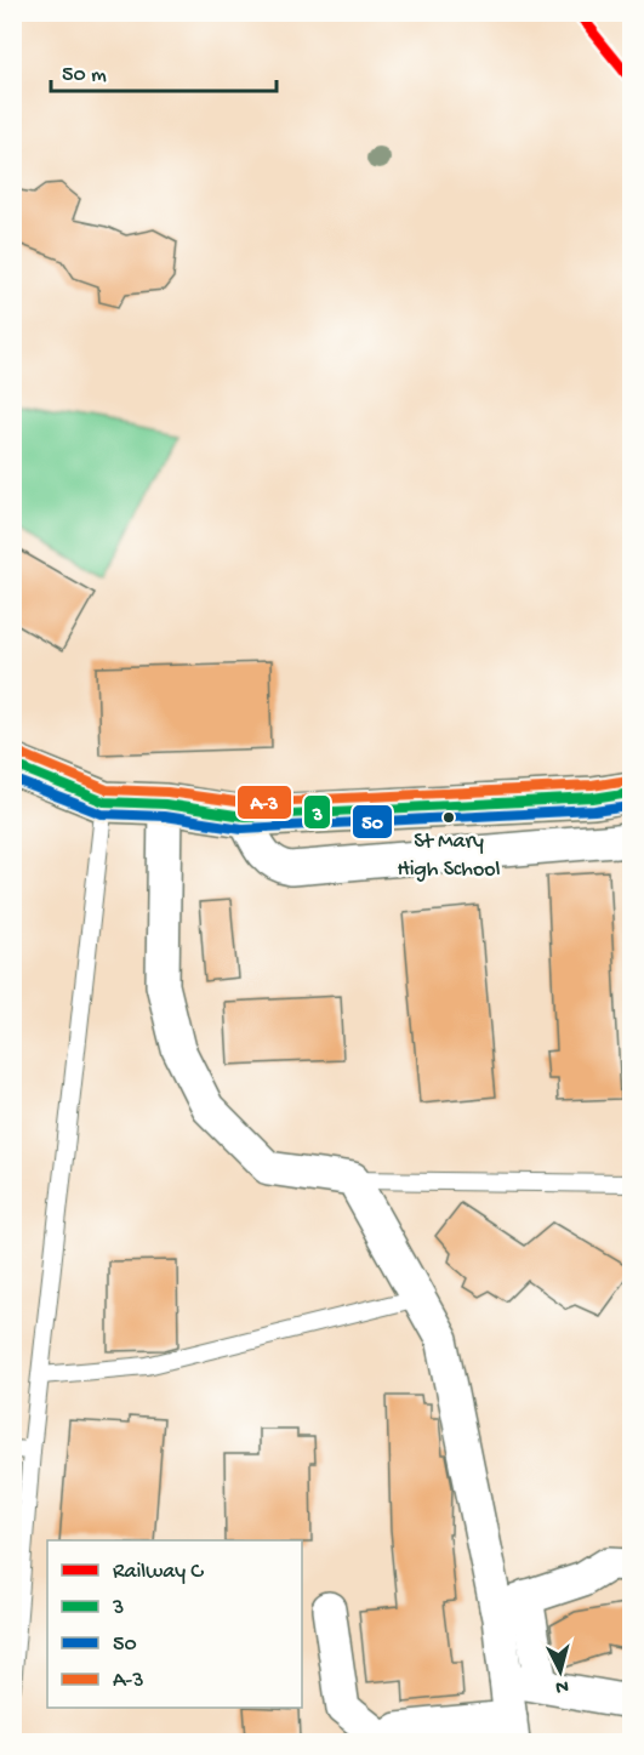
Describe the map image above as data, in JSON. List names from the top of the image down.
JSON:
{
  "places": ["St Mary High School"],
  "lines": [
    "rail line C",
    "transit line A-3",
    "transit line 3",
    "transit line 50"
  ],
  "legend": [
    "Railway C",
    "3",
    "50",
    "A-3"
  ],
  "scale_bar": "50 m",
  "north": "bottom"
}
